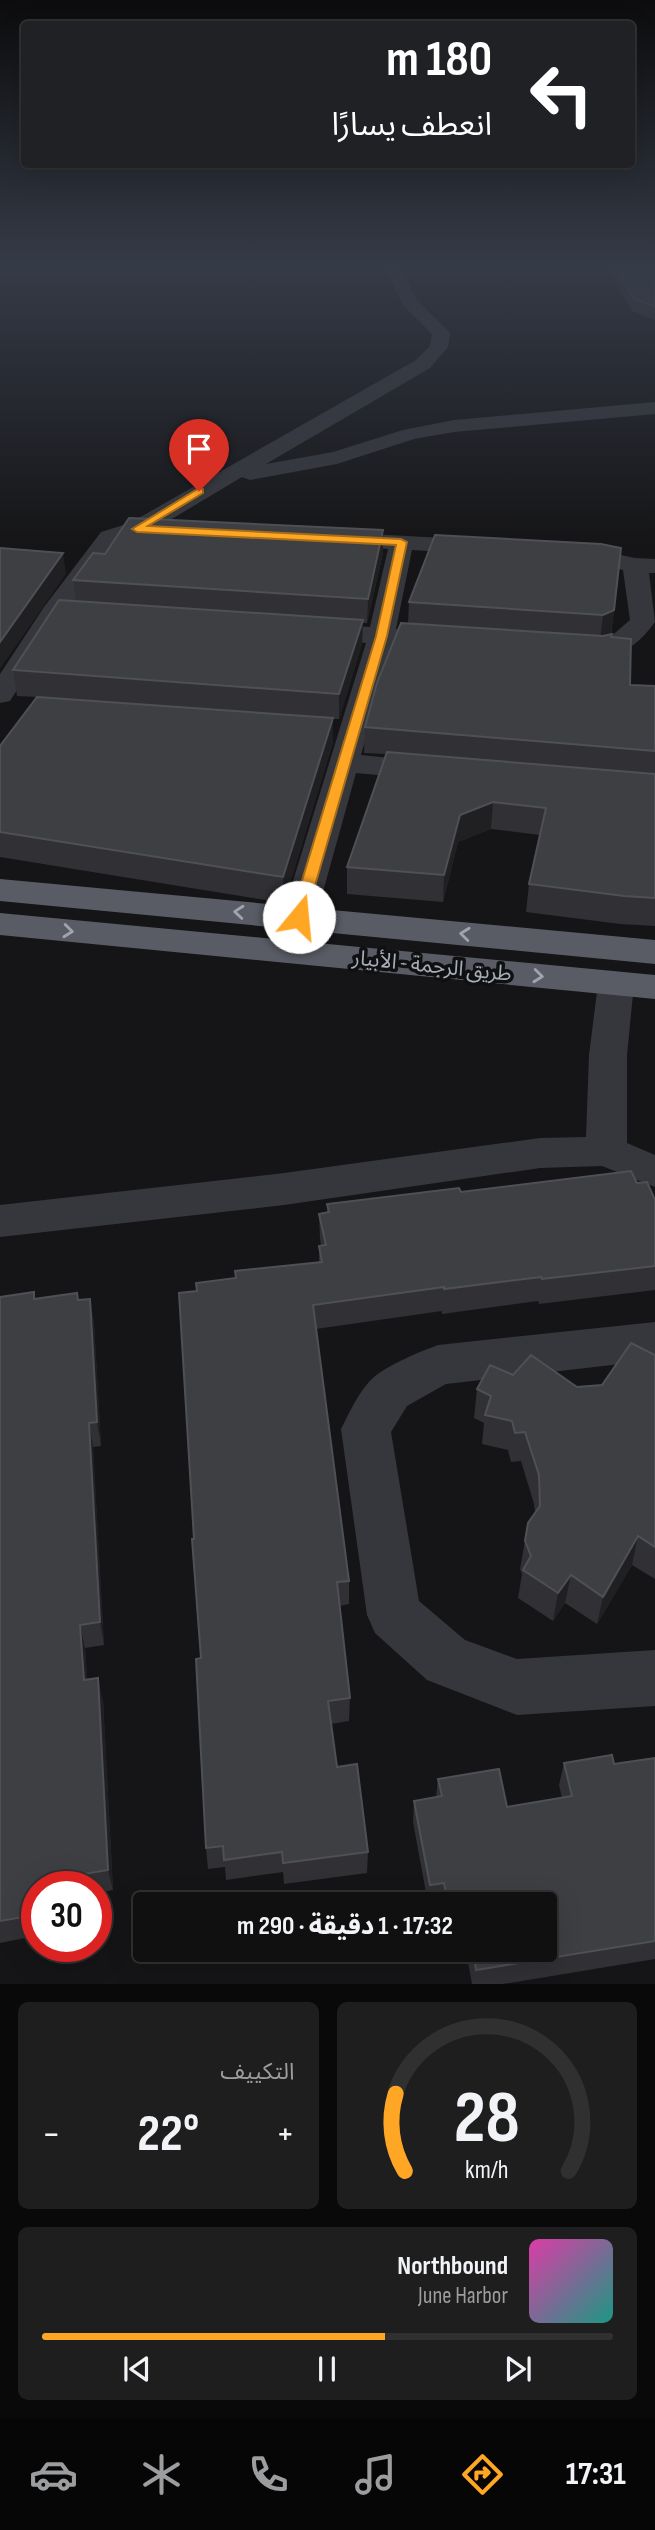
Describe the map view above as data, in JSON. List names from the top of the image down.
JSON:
{
  "streets": {
    "highway": ["طريق الرجمة - الأبيار"]
  },
  "page": {
    "turn": ["180 m", "انعطف يسارًا"],
    "limit": "30",
    "trip": "17:32 · 1 دقيقة · 290 m",
    "tile": "التكييف",
    "heat": ["−", "22°", "+"],
    "song": ["Northbound", "June Harbor"],
    "tabs": "17:31",
    "gauge": ["28", "km/h"]
  }
}
